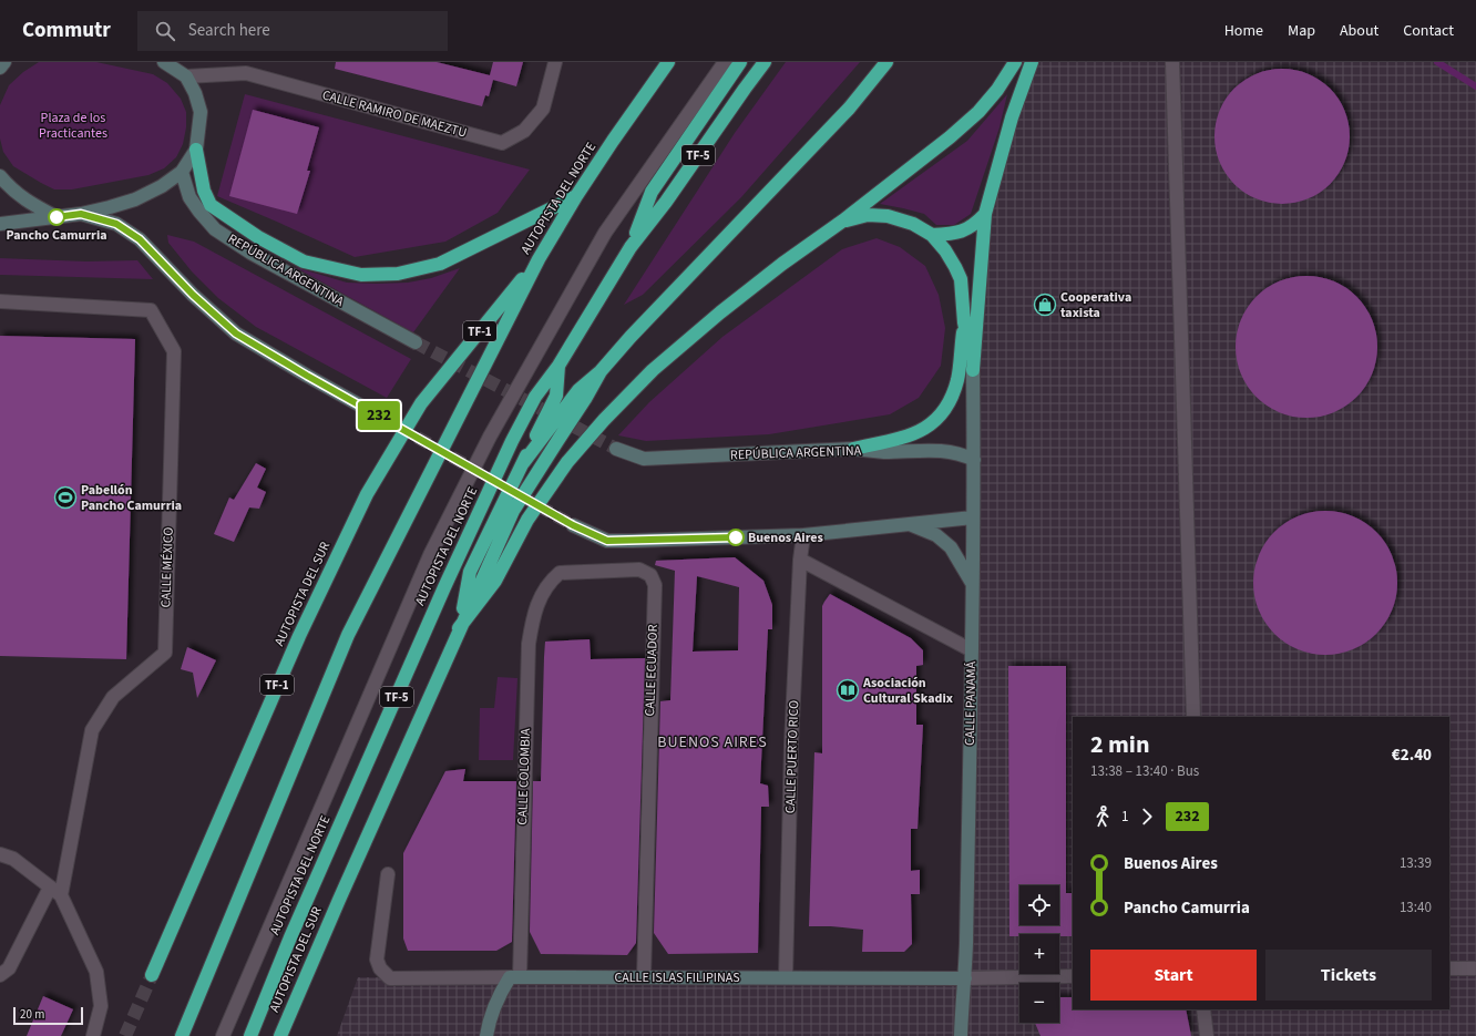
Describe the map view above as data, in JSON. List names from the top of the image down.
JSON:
{
  "streets": {
    "highway": [
      "TF-5",
      "AUTOPISTA DEL NORTE",
      "TF-1",
      "AUTOPISTA DEL SUR"
    ],
    "main road": ["REPÚBLICA ARGENTINA", "CALLE PANAMÁ", "CALLE ISLAS FILIPINAS"],
    "street": [
      "CALLE RAMIRO DE MAEZTU",
      "CALLE MÉXICO",
      "CALLE ECUADOR",
      "CALLE PUERTO RICO",
      "CALLE COLOMBIA"
    ]
  },
  "crossings": [
    ["AUTOPISTA DEL NORTE", "AUTOPISTA DEL SUR"],
    ["REPÚBLICA ARGENTINA", "CALLE PANAMÁ"],
    ["CALLE ECUADOR", "CALLE COLOMBIA"],
    ["CALLE ECUADOR", "CALLE ISLAS FILIPINAS"],
    ["CALLE PANAMÁ", "CALLE ISLAS FILIPINAS"],
    ["CALLE PUERTO RICO", "CALLE ISLAS FILIPINAS"],
    ["CALLE COLOMBIA", "CALLE ISLAS FILIPINAS"]
  ],
  "districts": ["BUENOS AIRES"],
  "parks": ["Plaza de los Practicantes"],
  "places": {
    "other": ["Pancho Camurria", "Buenos Aires"],
    "shop": ["Cooperativa taxista"],
    "sports": ["Pabellón Pancho Camurria"],
    "library": ["Asociación Cultural Skadix"]
  },
  "lines": ["bus line 232"],
  "scale_bar": "20 m",
  "page": {
    "header": "Commutr",
    "search": "Search here",
    "nav": [
      "Home",
      "Map",
      "About",
      "Contact"
    ],
    "on_map": "232",
    "heading": ["2 min", "13:38 – 13:40 · Bus", "€2.40"],
    "legs": ["1", "232"],
    "list": [
      {
        "name": "Buenos Aires",
        "value": "13:39"
      },
      {
        "name": "Pancho Camurria",
        "value": "13:40"
      }
    ],
    "map_buttons": ["+", "−"],
    "buttons": ["Start", "Tickets"],
    "scale": "20 m"
  }
}
